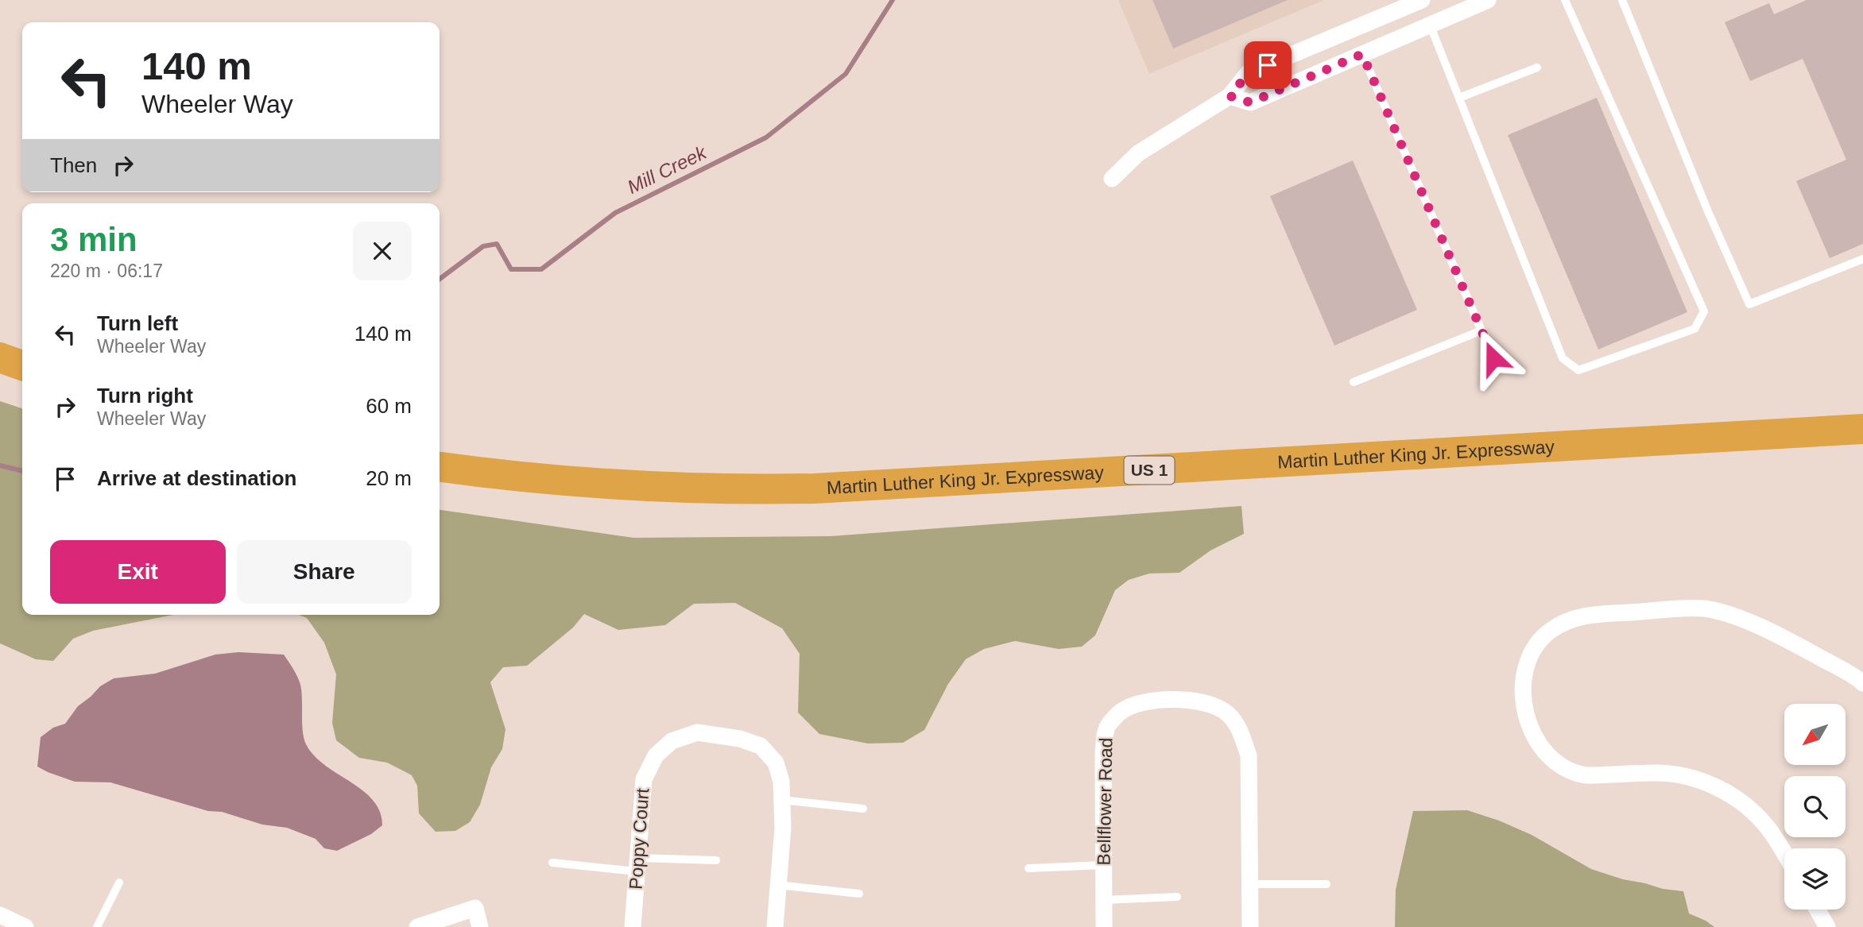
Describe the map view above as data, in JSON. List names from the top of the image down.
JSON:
{
  "streets": {
    "highway": ["Martin Luther King Jr. Expressway", "US 1"],
    "street": ["Bellflower Road", "Poppy Court"]
  },
  "water": ["Mill Creek"],
  "north": "bottom left",
  "page": {
    "turn": ["140 m", "Wheeler Way"],
    "then": "Then",
    "heading": ["3 min", "220 m · 06:17"],
    "list": [
      {
        "name": "Turn left",
        "note": "Wheeler Way",
        "value": "140 m"
      },
      {
        "name": "Turn right",
        "note": "Wheeler Way",
        "value": "60 m"
      },
      {
        "name": "Arrive at destination",
        "value": "20 m"
      }
    ],
    "buttons": ["Exit", "Share"]
  }
}
